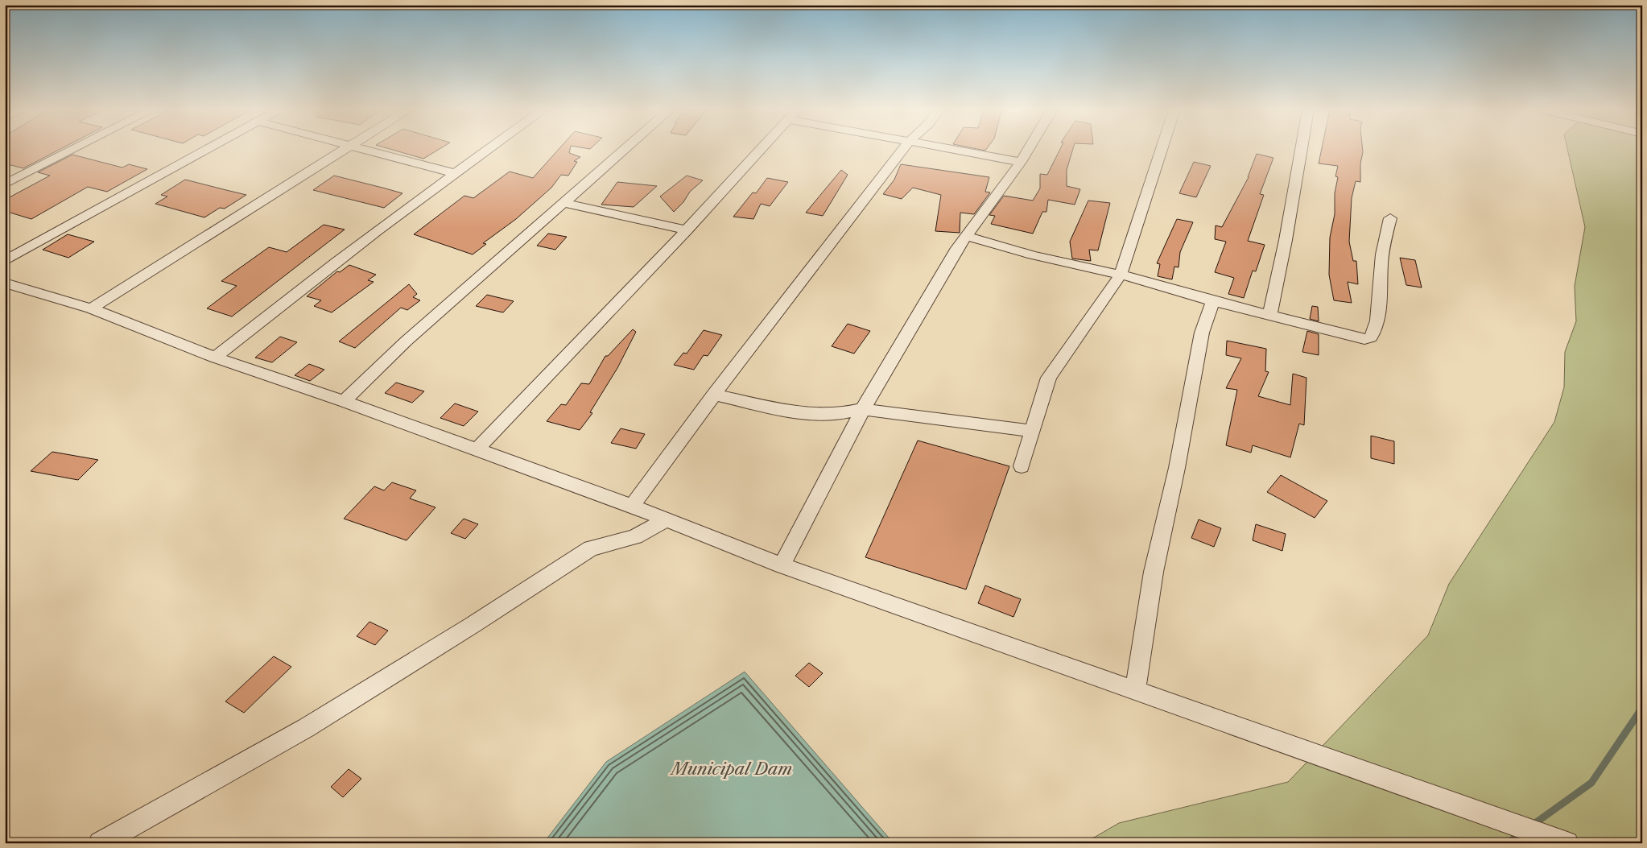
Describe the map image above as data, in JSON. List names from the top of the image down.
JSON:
{
  "water": ["Municipal Dam"]
}
